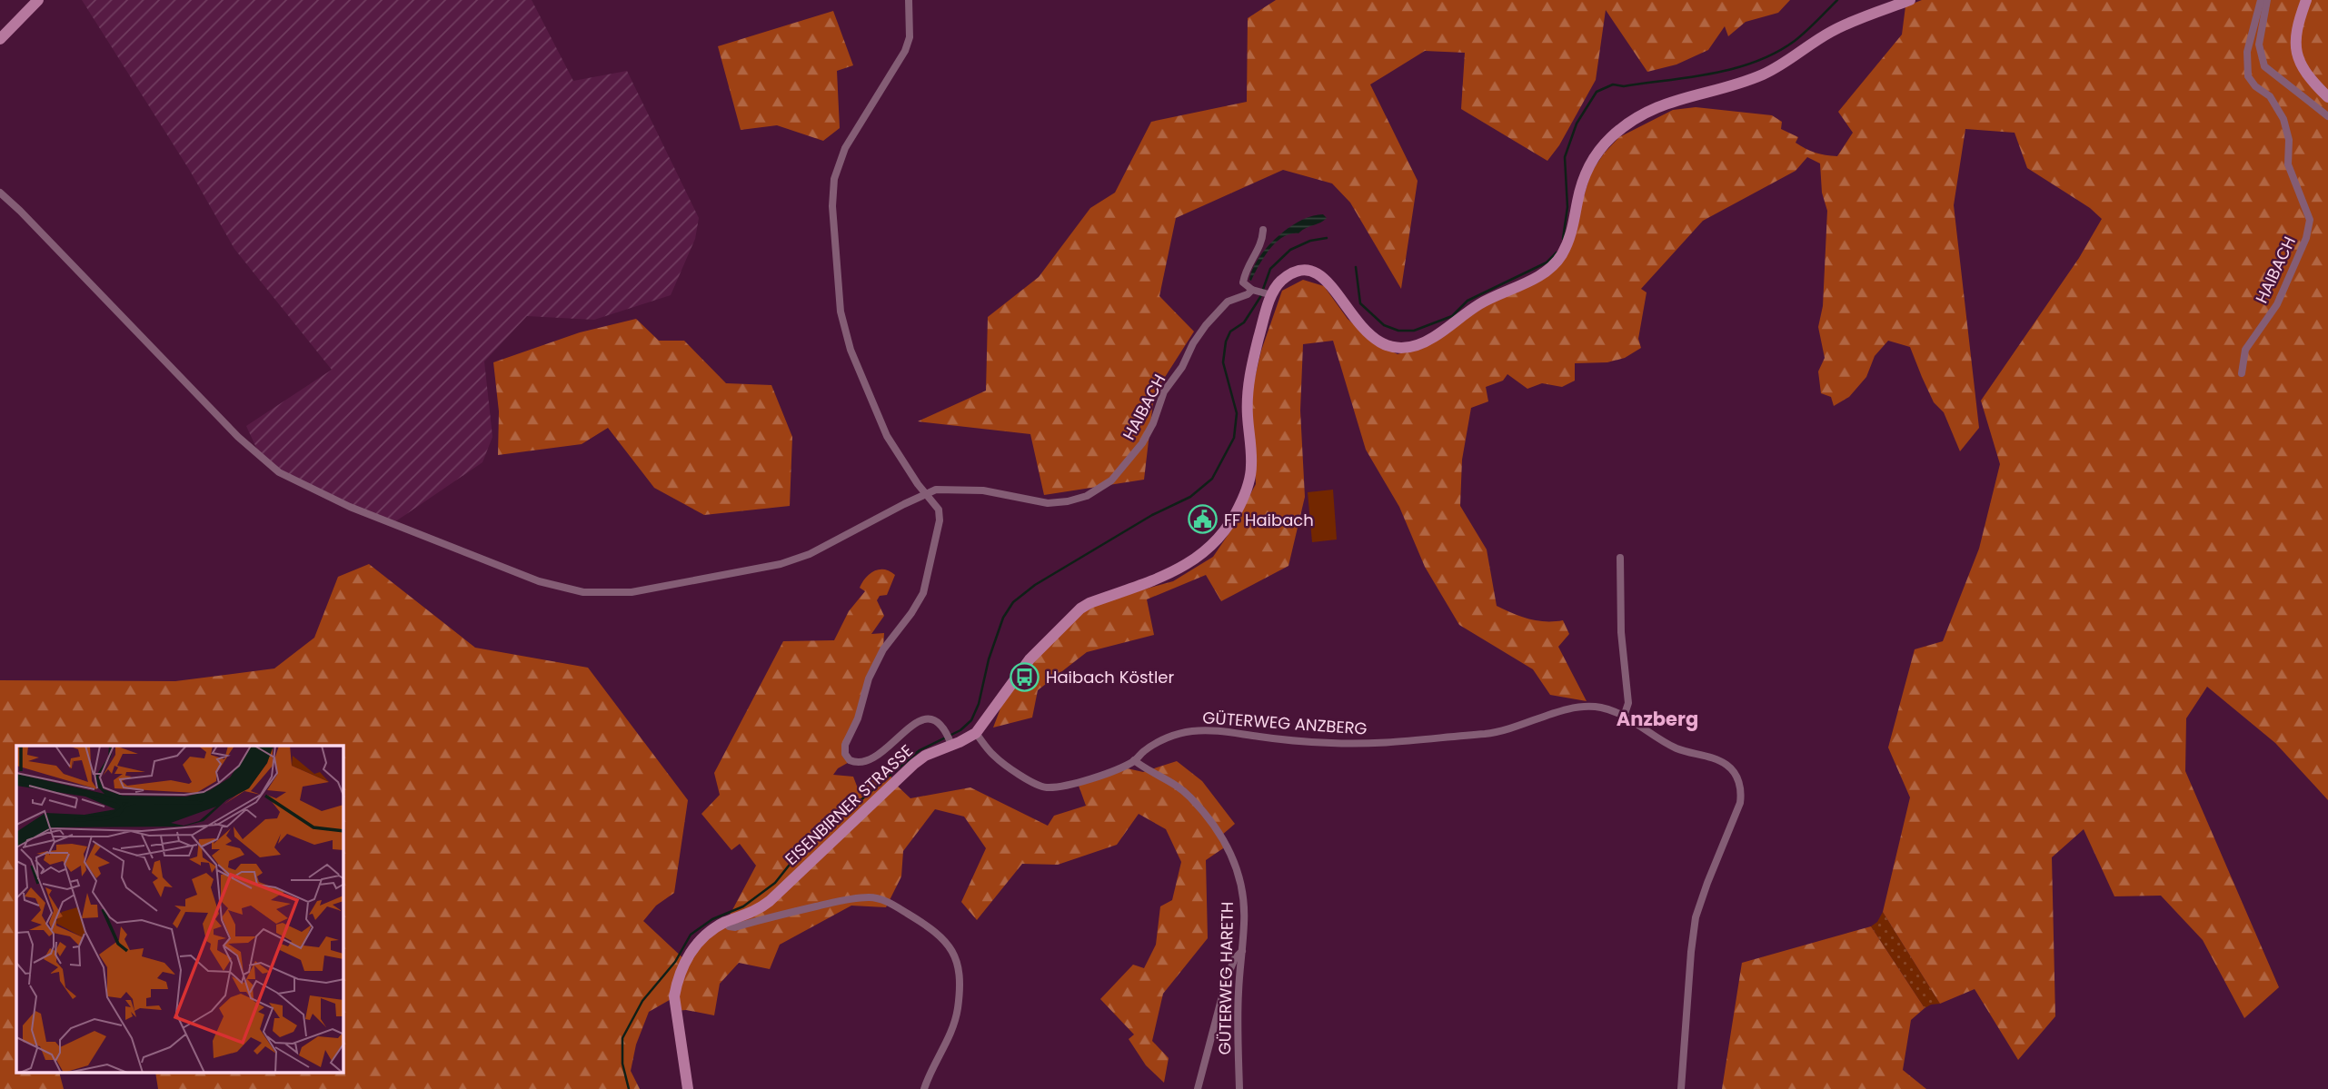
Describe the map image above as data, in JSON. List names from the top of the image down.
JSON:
{
  "streets": {
    "main road": ["EISENBIRNER STRASSE"],
    "street": ["HAIBACH", "GÜTERWEG ANZBERG", "GÜTERWEG HARETH"]
  },
  "crossings": [
    ["HAIBACH", "EISENBIRNER STRASSE"],
    ["GÜTERWEG ANZBERG", "EISENBIRNER STRASSE"],
    ["GÜTERWEG ANZBERG", "GÜTERWEG HARETH"]
  ],
  "districts": ["Anzberg"],
  "places": {
    "public building": ["FF Haibach"],
    "bus stop": ["Haibach Köstler"]
  }
}
